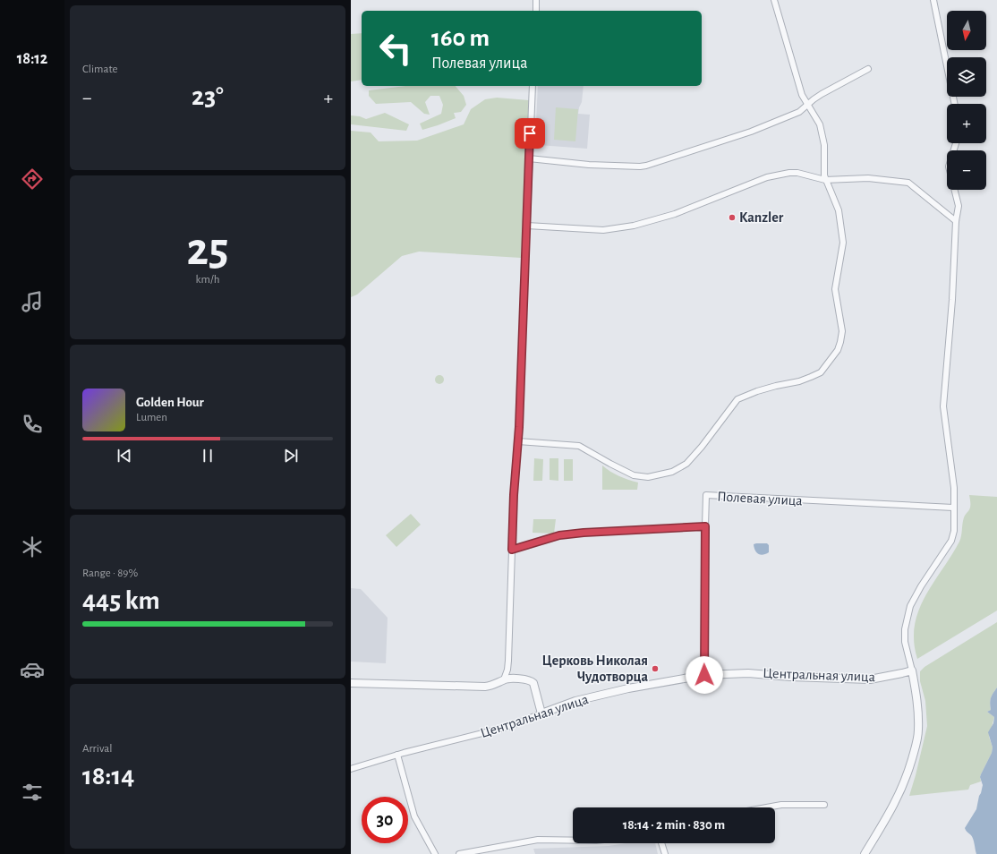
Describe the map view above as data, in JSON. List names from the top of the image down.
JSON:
{
  "streets": {
    "street": ["Полевая улица", "Центральная улица"]
  },
  "places": ["Kanzler", "Церковь Николая Чудотворца"],
  "north": "bottom",
  "page": {
    "tabs": "18:12",
    "tile": [
      "Climate",
      ["25", "km/h"],
      ["Range · 89%", "445 km"],
      ["Arrival", "18:14"]
    ],
    "map_buttons": ["+", "−"],
    "turn": ["160 m", "Полевая улица"],
    "heat": ["−", "23°", "+"],
    "song": ["Golden Hour", "Lumen"],
    "limit": "30",
    "trip": "18:14 · 2 min · 830 m"
  }
}
